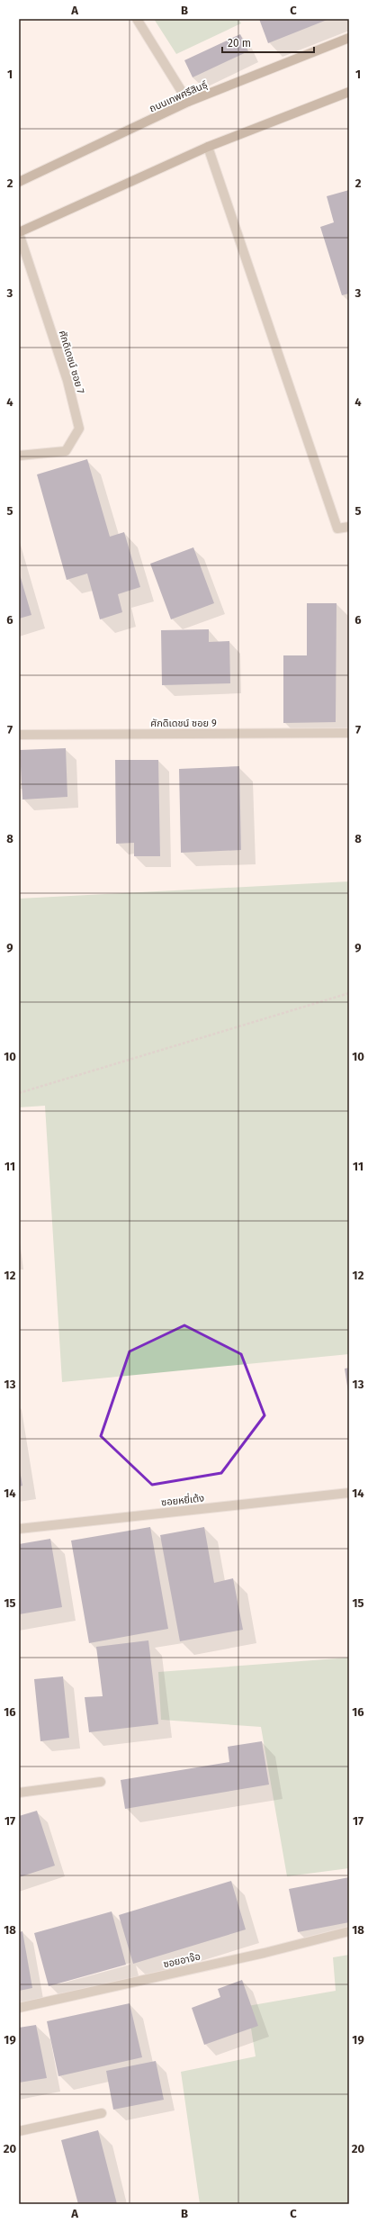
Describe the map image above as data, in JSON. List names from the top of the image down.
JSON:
{
  "streets": {
    "main road": ["ถนนเทพศรีสินธุ์"],
    "street": [
      "ศักดิเดชน์ ซอย 7",
      "ศักดิเดชน์ ซอย 9",
      "ซอยหยี่เต้ง",
      "ซอยอาจ๊อ"
    ]
  },
  "scale_bar": "20 m",
  "grid": {
    "columns": ["A", "B", "C"],
    "rows": [
      "1",
      "2",
      "3",
      "4",
      "5",
      "6",
      "7",
      "8",
      "9",
      "10",
      "11",
      "12",
      "13",
      "14",
      "15",
      "16",
      "17",
      "18",
      "19",
      "20"
    ]
  }
}
